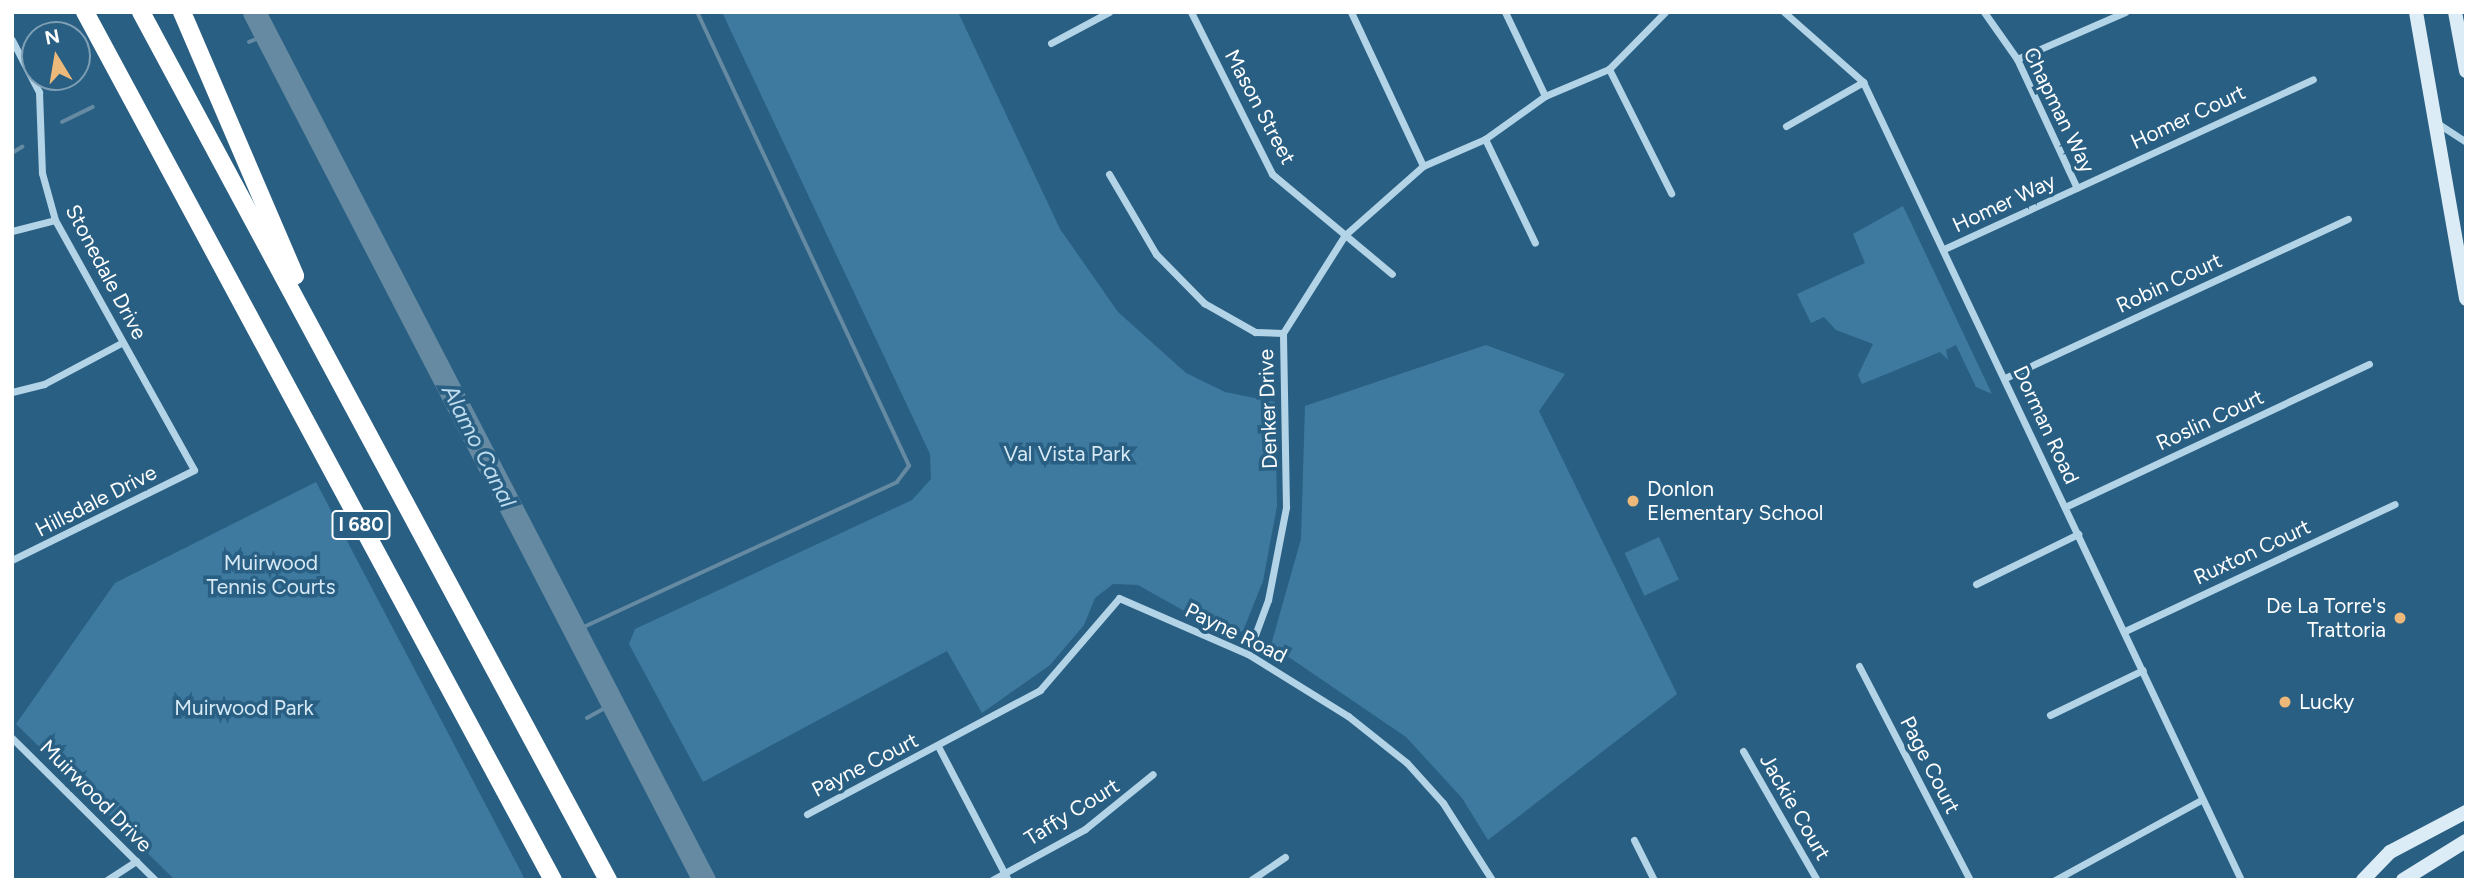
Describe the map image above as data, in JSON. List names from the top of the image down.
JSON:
{
  "streets": {
    "highway": ["I 680"],
    "street": [
      "Mason Street",
      "Chapman Way",
      "Homer Court",
      "Homer Way",
      "Stonedale Drive",
      "Robin Court",
      "Denker Drive",
      "Roslin Court",
      "Dorman Road",
      "Hillsdale Drive",
      "Ruxton Court",
      "Payne Road",
      "Payne Court",
      "Page Court",
      "Muirwood Drive",
      "Jackie Court",
      "Taffy Court"
    ]
  },
  "crossings": [
    ["Mason Street", "Denker Drive"],
    ["Chapman Way", "Homer Court"],
    ["Chapman Way", "Homer Way"],
    ["Homer Court", "Homer Way"],
    ["Homer Way", "Dorman Road"],
    ["Stonedale Drive", "Hillsdale Drive"],
    ["Robin Court", "Dorman Road"],
    ["Denker Drive", "Payne Road"],
    ["Roslin Court", "Dorman Road"],
    ["Dorman Road", "Ruxton Court"],
    ["Payne Road", "Payne Court"]
  ],
  "water": ["Alamo Canal"],
  "parks": ["Val Vista Park", "Muirwood Tennis Courts", "Muirwood Park"],
  "places": ["Donlon Elementary School", "De La Torre's Trattoria", "Lucky"],
  "north": "top"
}
